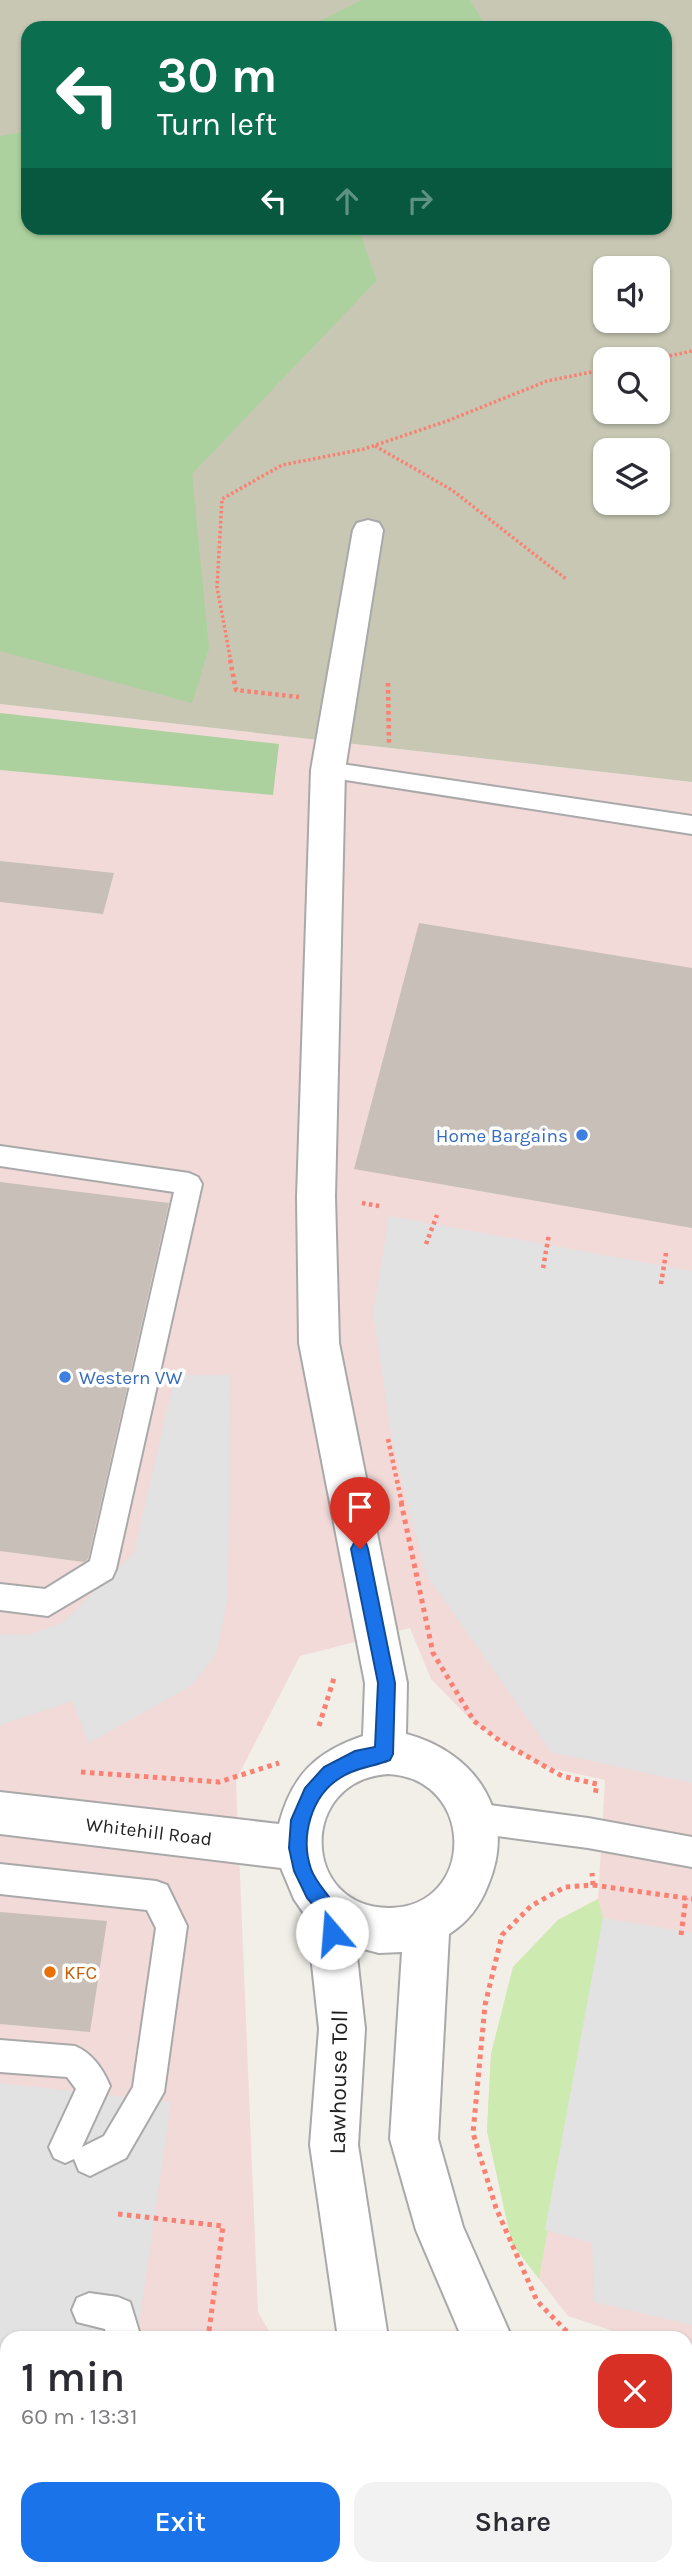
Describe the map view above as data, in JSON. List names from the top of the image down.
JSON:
{
  "streets": {
    "street": ["Whitehill Road", "Lawhouse Toll"]
  },
  "crossings": [
    ["Whitehill Road", "Lawhouse Toll"]
  ],
  "places": ["Home Bargains", "Western VW", "KFC"],
  "page": {
    "turn": ["30 m", "Turn left"],
    "heading": ["1 min", "60 m · 13:31"],
    "buttons": ["Exit", "Share"]
  }
}
